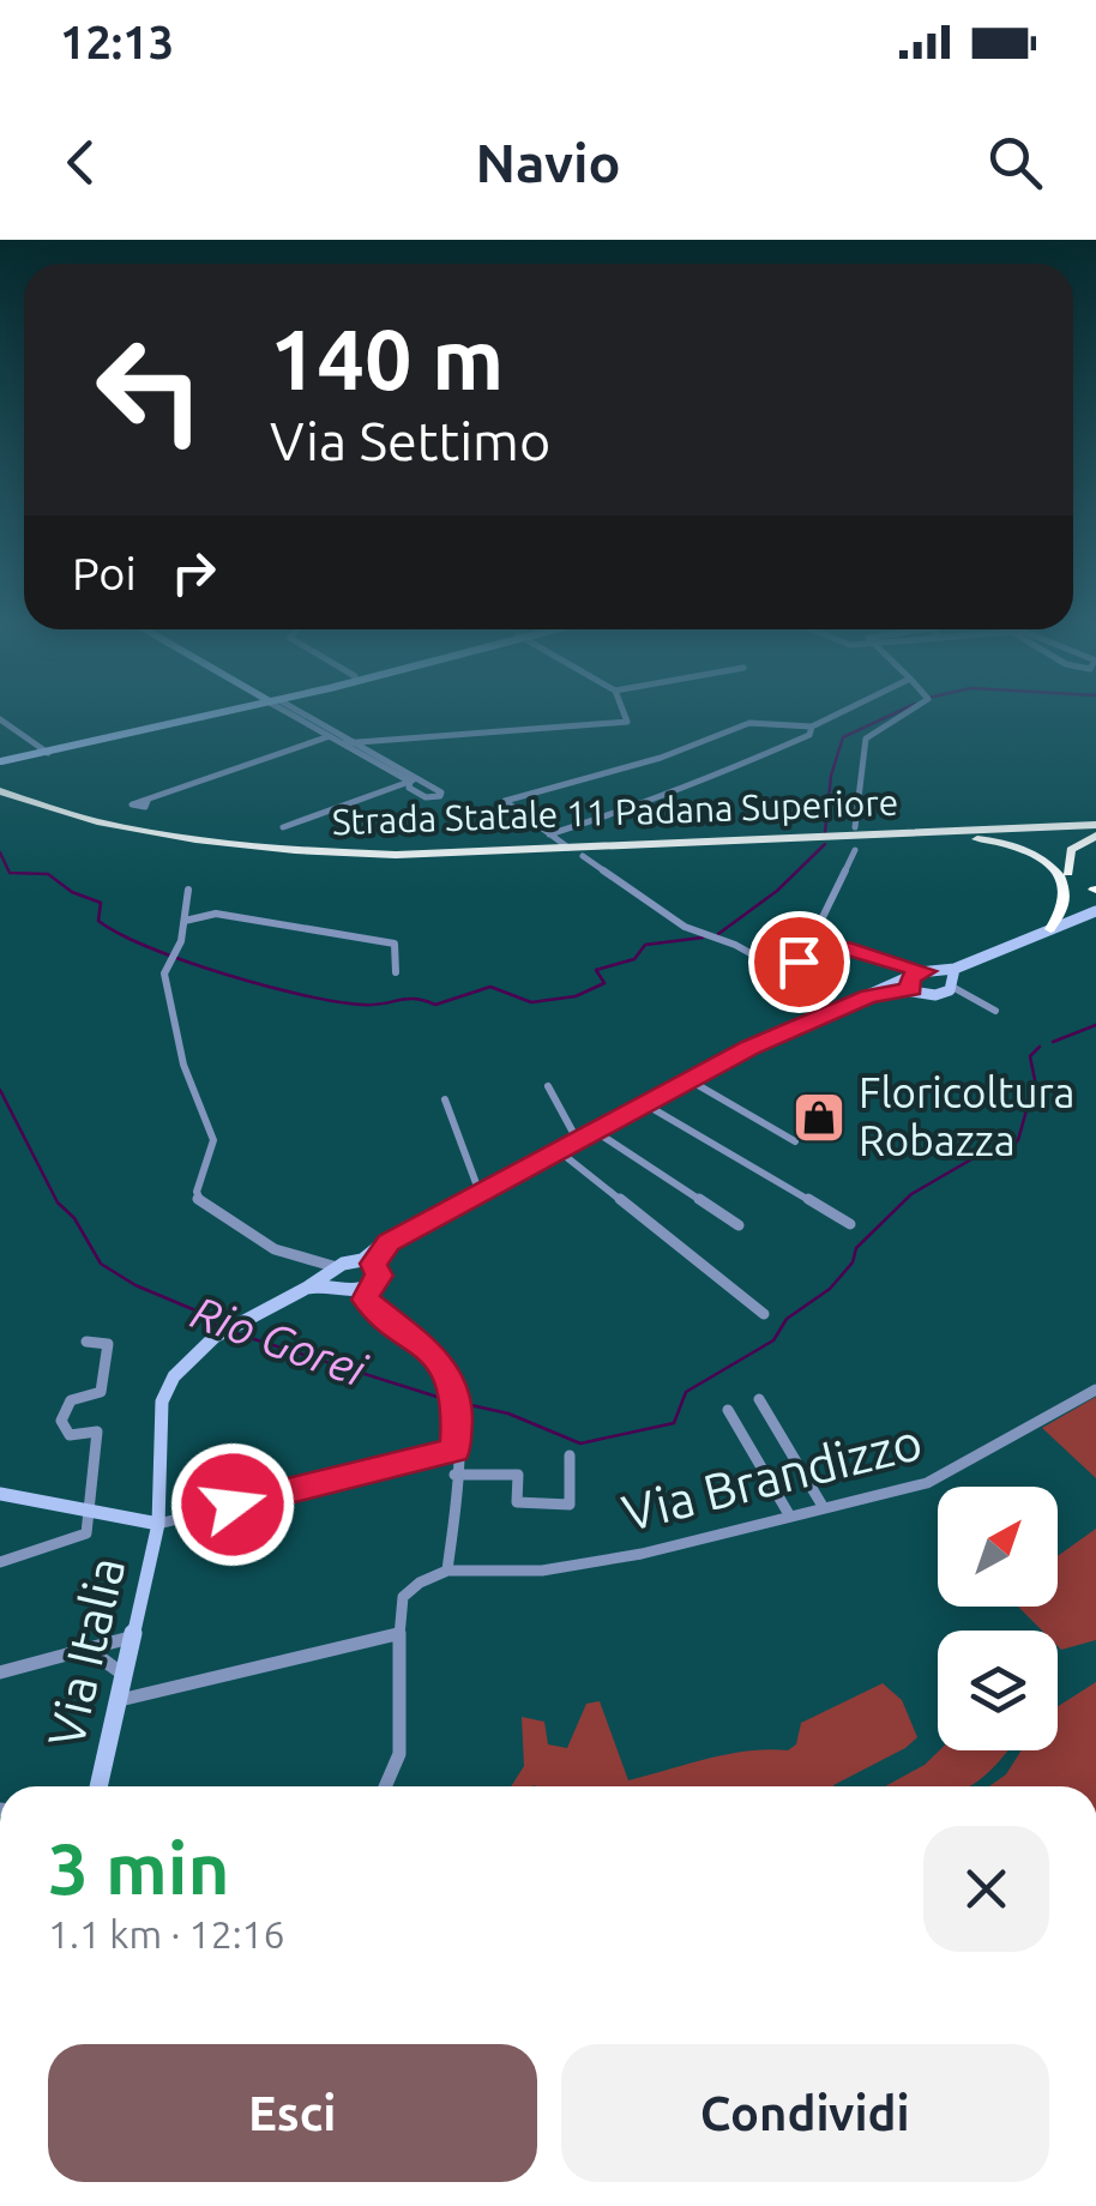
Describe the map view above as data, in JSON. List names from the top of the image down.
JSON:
{
  "streets": {
    "highway": ["Strada Statale 11 Padana Superiore"],
    "street": ["Via Brandizzo", "Via Italia"]
  },
  "water": ["Rio Gorei"],
  "places": {
    "shop": ["Floricoltura Robazza"]
  },
  "north": "top right",
  "page": {
    "status": "12:13",
    "header": "Navio",
    "turn": ["140 m", "Via Settimo"],
    "then": "Poi",
    "heading": ["3 min", "1.1 km · 12:16"],
    "buttons": ["Esci", "Condividi"]
  }
}
